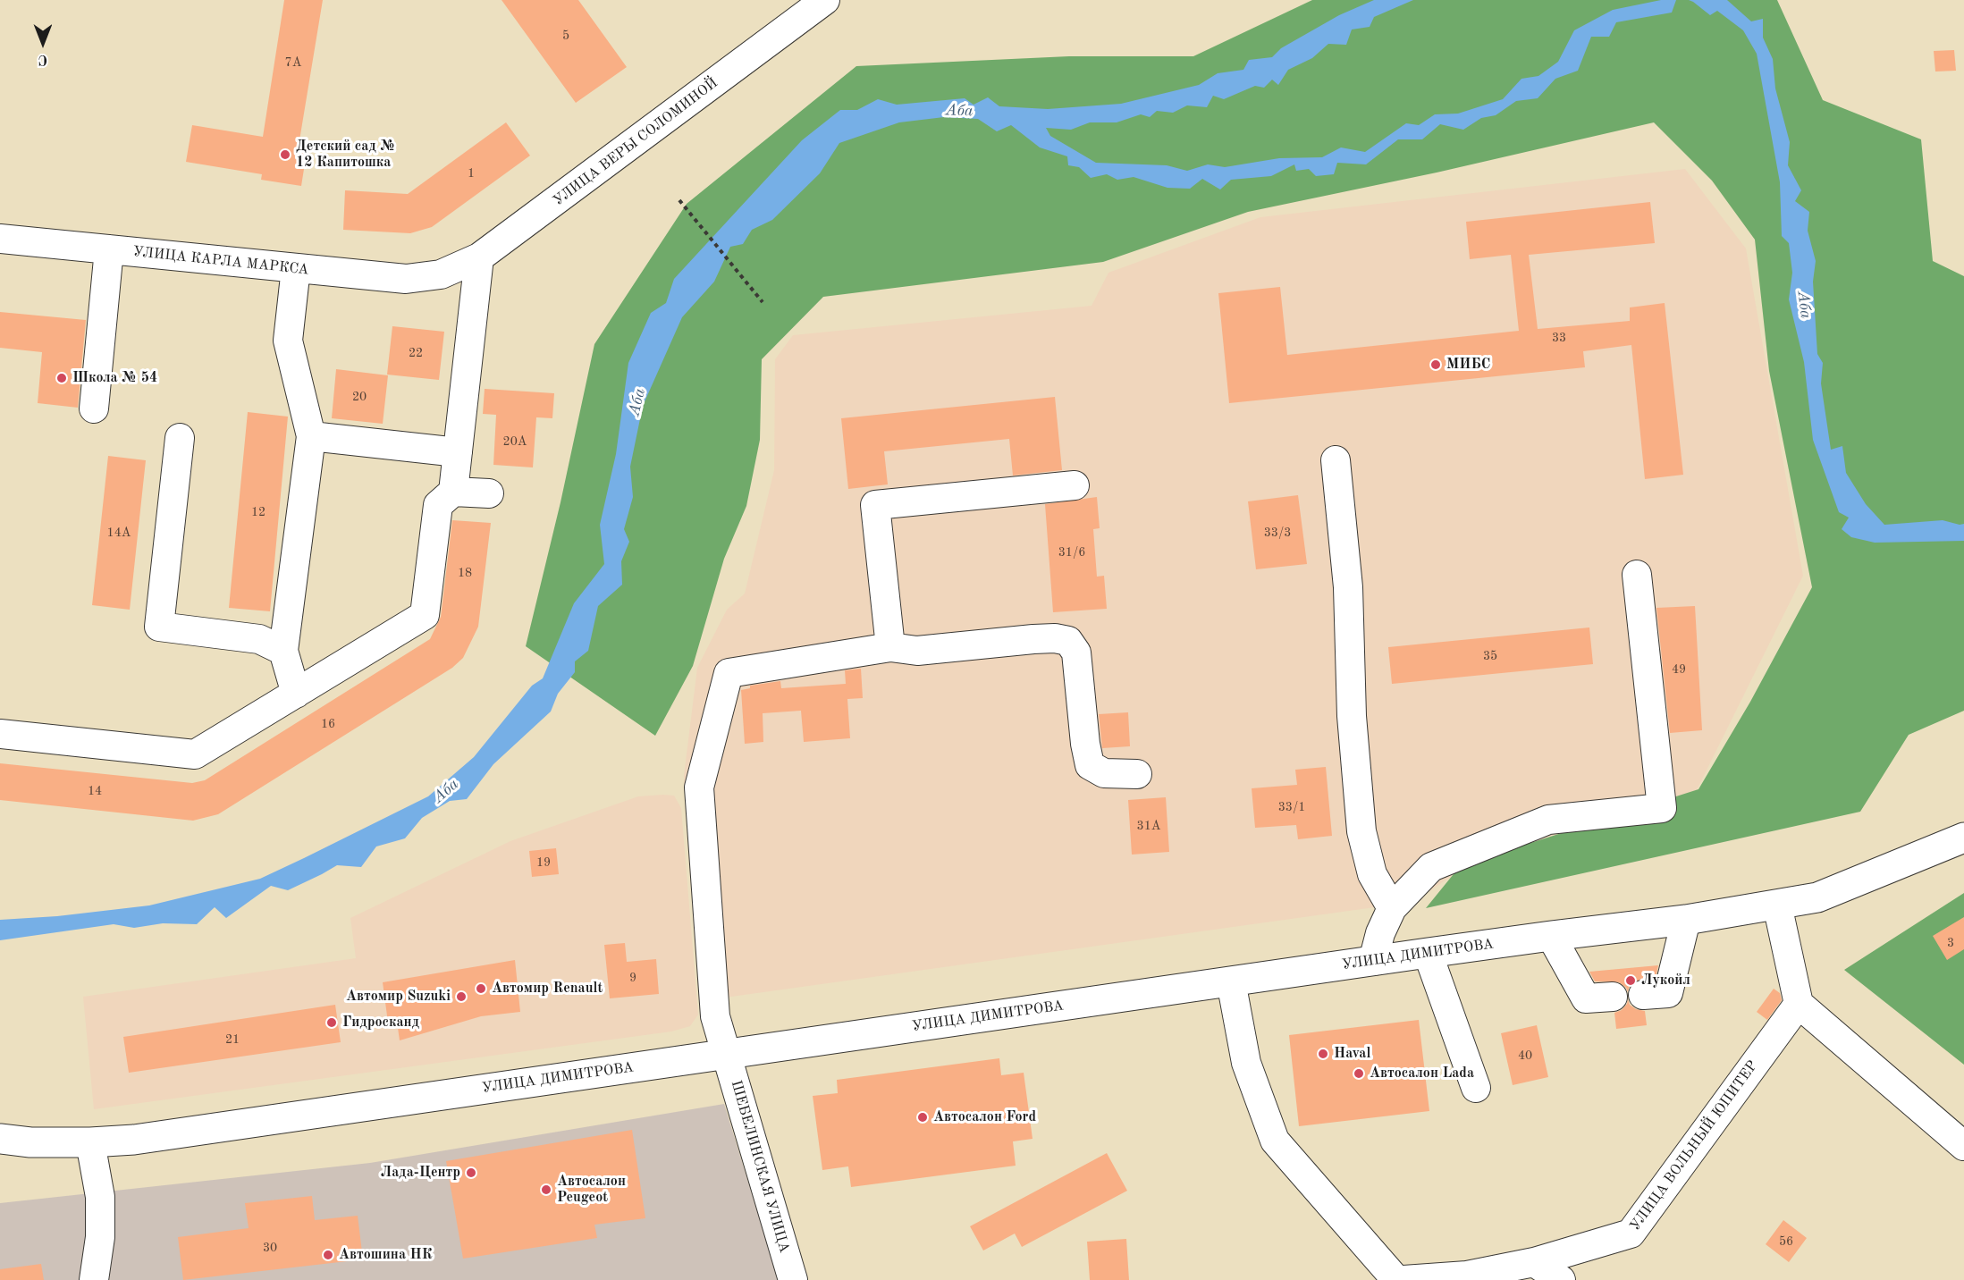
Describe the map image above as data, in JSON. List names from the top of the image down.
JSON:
{
  "streets": {
    "main road": ["УЛИЦА ДИМИТРОВА"],
    "street": [
      "УЛИЦА ВЕРЫ СОЛОМИНОЙ",
      "УЛИЦА КАРЛА МАРКСА",
      "УЛИЦА ВОЛЬНЫЙ ЮПИТЕР",
      "ШЕБЕЛИНСКАЯ УЛИЦА"
    ]
  },
  "crossings": [
    ["УЛИЦА ВЕРЫ СОЛОМИНОЙ", "УЛИЦА КАРЛА МАРКСА"],
    ["УЛИЦА ДИМИТРОВА", "ШЕБЕЛИНСКАЯ УЛИЦА"]
  ],
  "water": ["Аба"],
  "places": [
    "Детский сад № 12 Капитошка",
    "МИБС",
    "Школа № 54",
    "Лукойл",
    "Автомир Renault",
    "Автомир Suzuki",
    "Гидросканд",
    "Haval",
    "Автосалон Lada",
    "Автосалон Ford",
    "Лада-Центр",
    "Автосалон Peugeot",
    "Автошина НК"
  ],
  "house_numbers": [
    "5",
    "7А",
    "1",
    "33",
    "22",
    "20",
    "20А",
    "12",
    "14А",
    "33/3",
    "31/6",
    "18",
    "35",
    "49",
    "16",
    "14",
    "33/1",
    "31А",
    "19",
    "3",
    "9",
    "21",
    "40",
    "56",
    "30"
  ],
  "north": "bottom"
}
